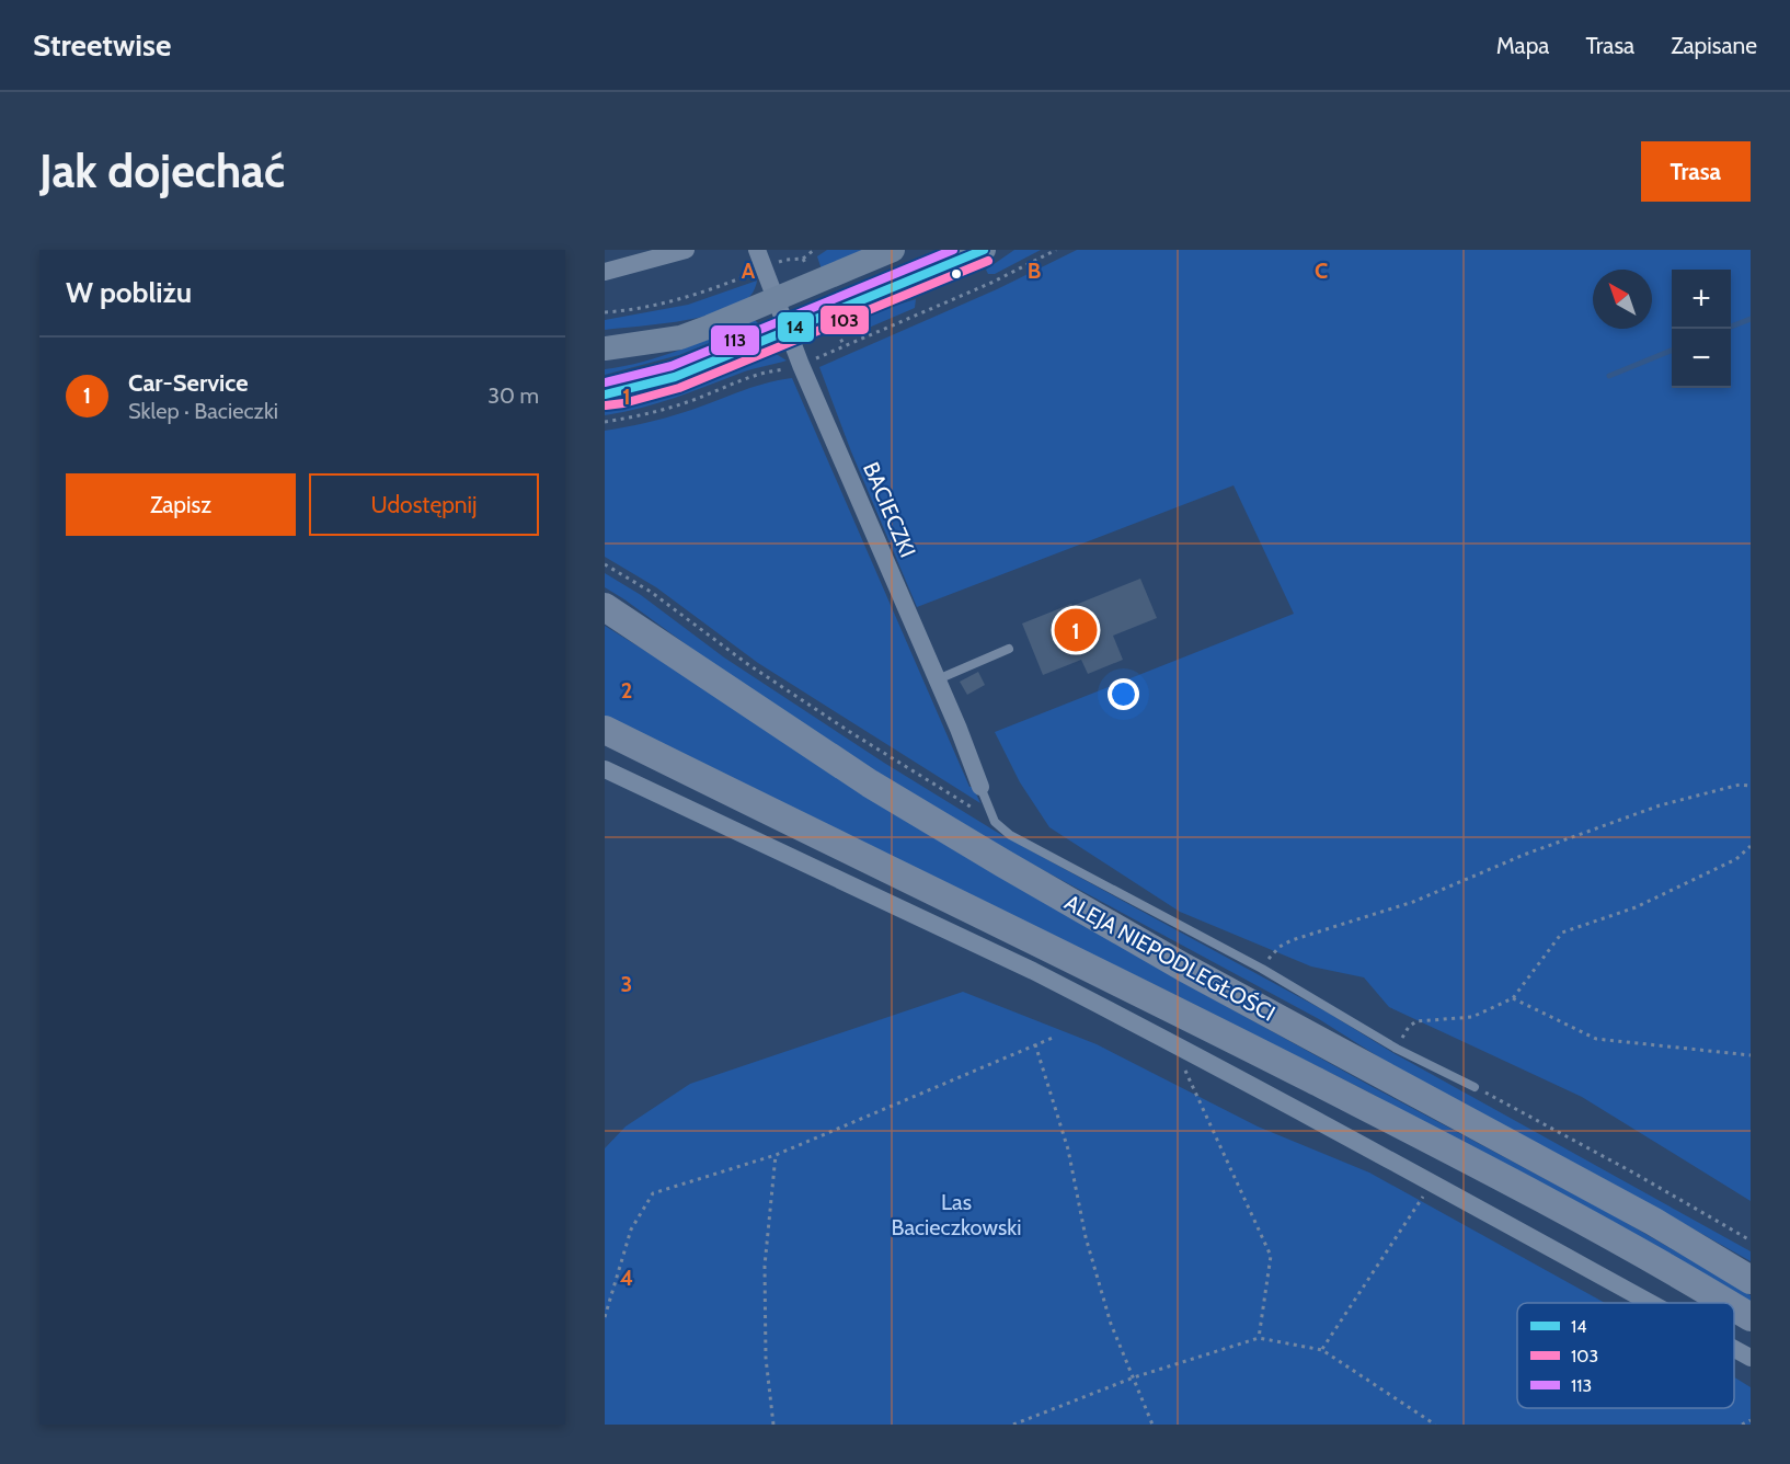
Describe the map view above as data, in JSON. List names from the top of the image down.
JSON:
{
  "streets": {
    "main road": ["ALEJA NIEPODLEGŁOŚCI"],
    "street": ["BACIECZKI"]
  },
  "parks": ["Las Bacieczkowski"],
  "lines": ["transit line 14", "transit line 113", "transit line 103"],
  "legend": ["14", "103", "113"],
  "north": "top left",
  "page": {
    "header": "Streetwise",
    "nav": ["Mapa", "Trasa", "Zapisane"],
    "buttons": [
      "Trasa",
      ["Zapisz", "Udostępnij"]
    ],
    "title": "Jak dojechać",
    "heading": "W pobliżu",
    "map_buttons": ["+", "−"],
    "list": [
      {
        "mark": "1",
        "name": "Car-Service",
        "note": "Sklep · Bacieczki",
        "value": "30 m"
      }
    ],
    "pins": "1"
  },
  "grid": {
    "columns": ["A", "B", "C"],
    "rows": [
      "1",
      "2",
      "3",
      "4"
    ]
  }
}
